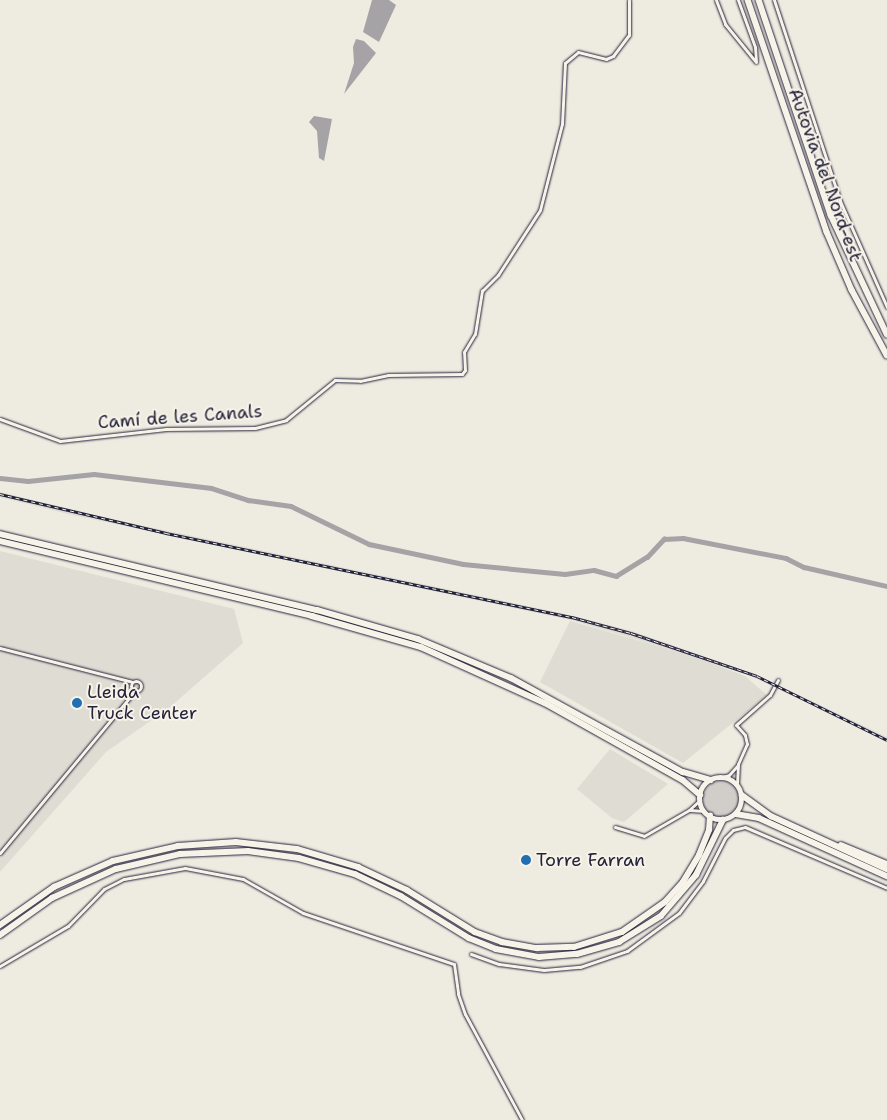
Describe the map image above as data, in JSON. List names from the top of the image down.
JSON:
{
  "streets": {
    "highway": ["Autovia del Nord-est"],
    "street": ["Camí de les Canals"]
  },
  "places": ["Lleida Truck Center", "Torre Farran"]
}
